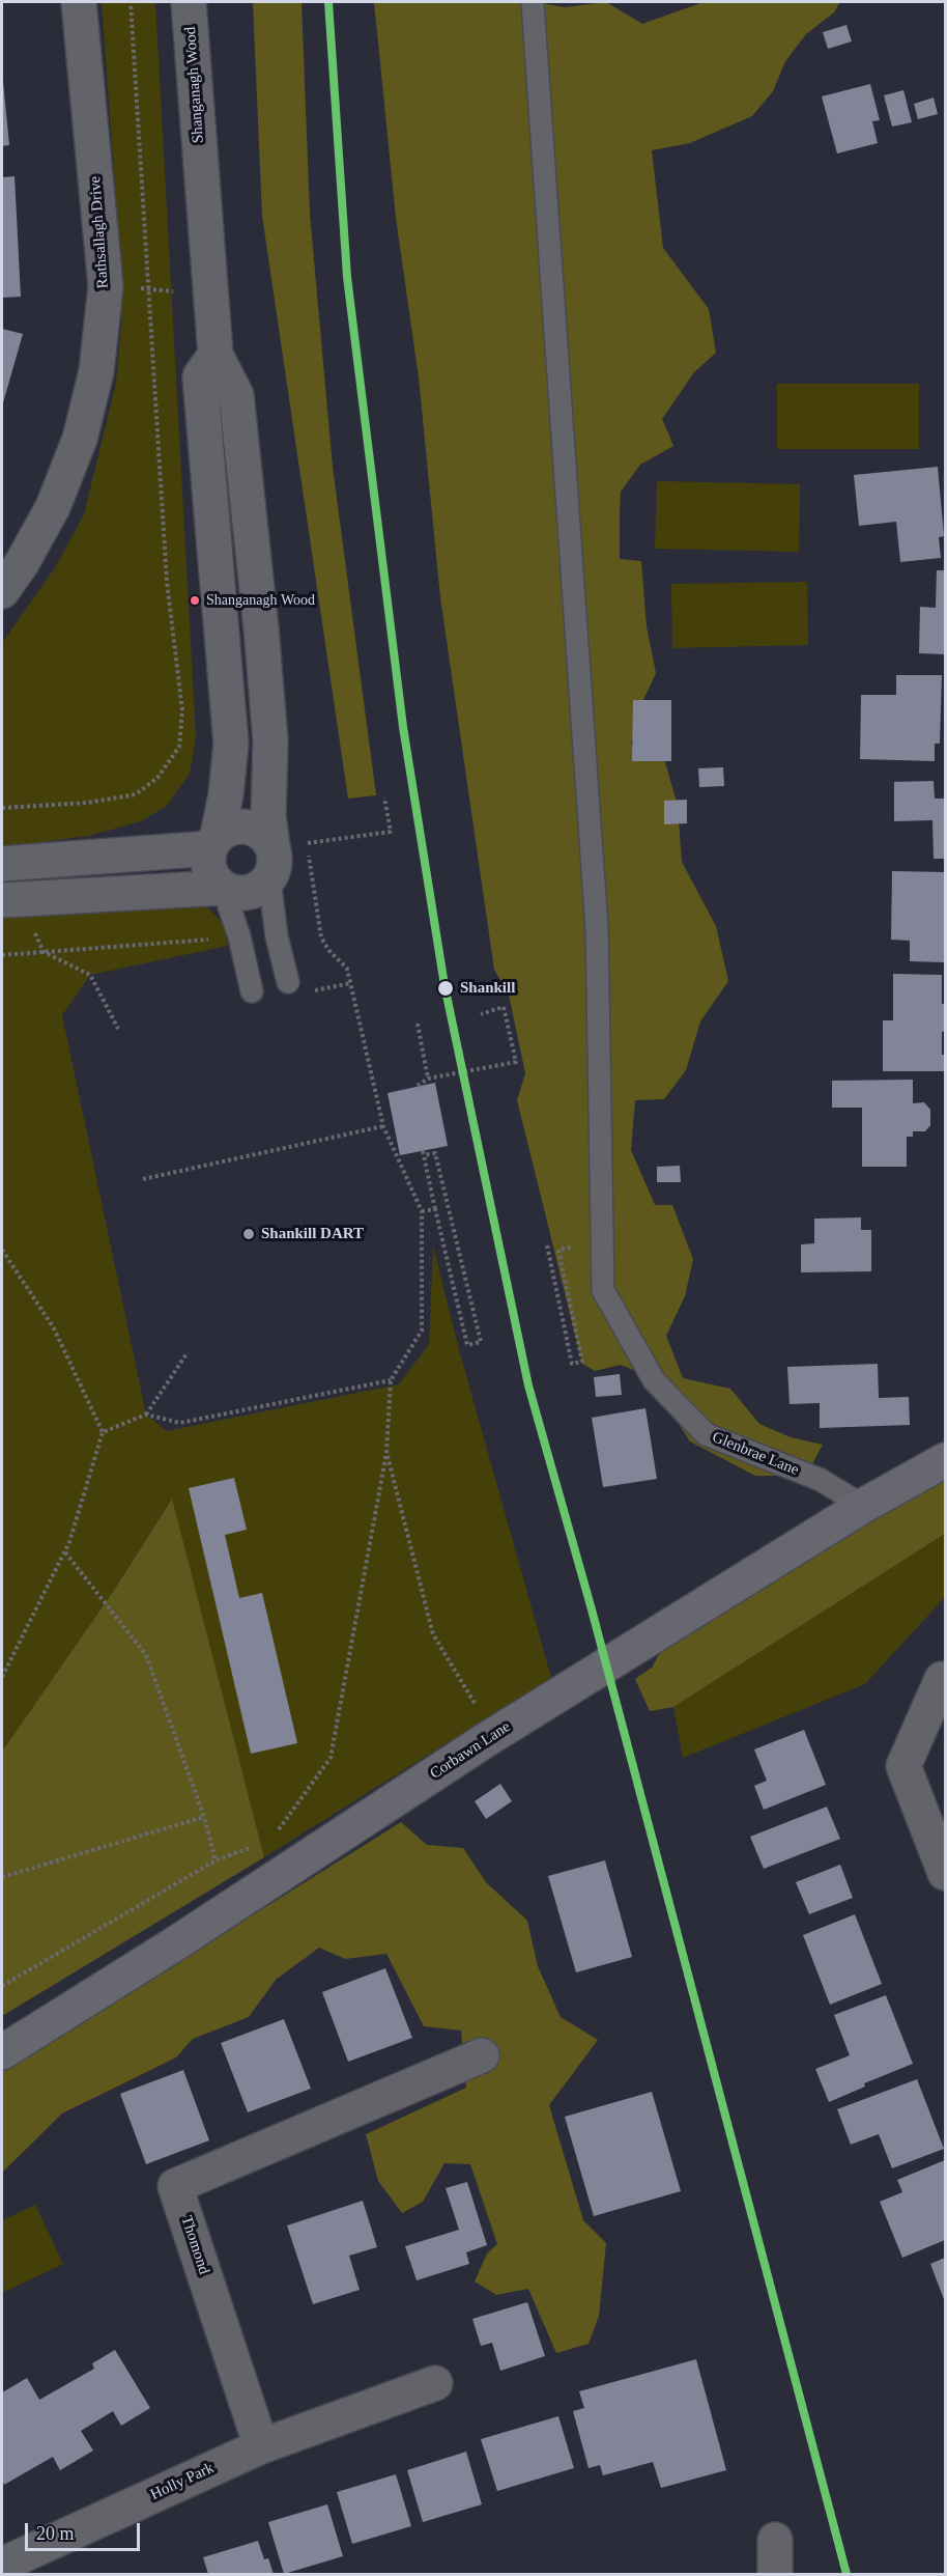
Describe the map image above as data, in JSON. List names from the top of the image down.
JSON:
{
  "streets": {
    "street": [
      "Shanganagh Wood",
      "Rathsallagh Drive",
      "Corbawn Lane",
      "Thomond",
      "Holly Park"
    ],
    "lane": ["Glenbrae Lane"]
  },
  "crossings": [
    ["Glenbrae Lane", "Corbawn Lane"],
    ["Thomond", "Holly Park"]
  ],
  "places": ["Shanganagh Wood", "Shankill", "Shankill DART"],
  "scale_bar": "20 m"
}
